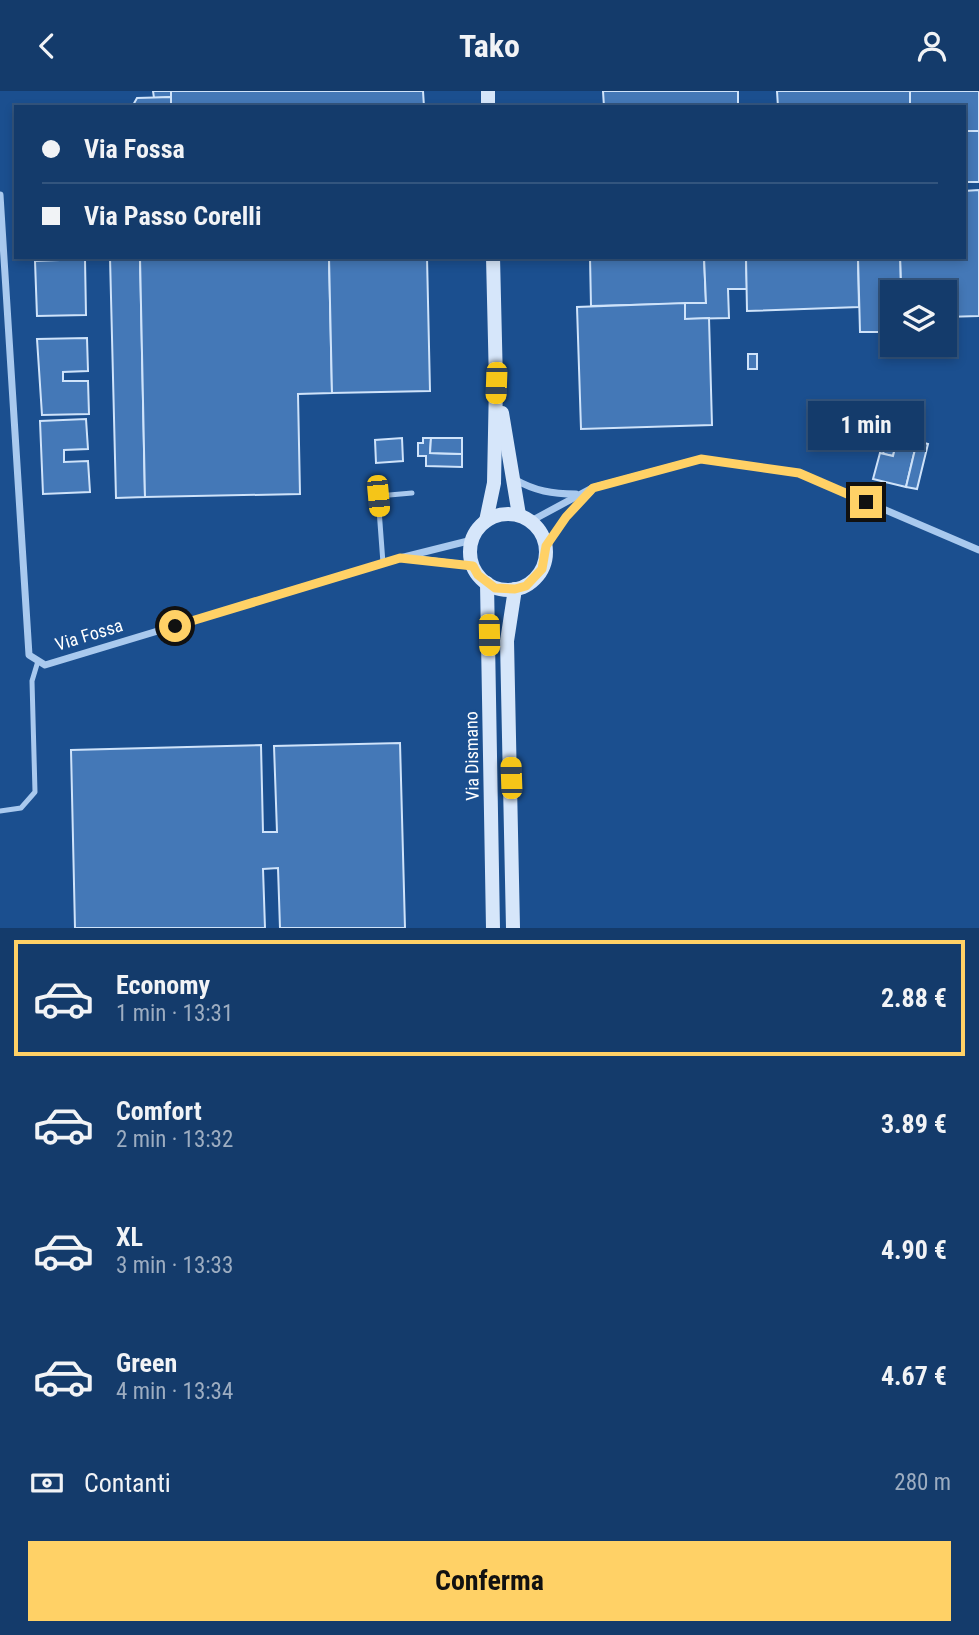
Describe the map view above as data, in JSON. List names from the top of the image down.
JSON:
{
  "streets": {
    "main road": ["Via Dismano"],
    "street": ["Via Fossa"]
  },
  "crossings": [
    ["Via Fossa", "Via Dismano"]
  ],
  "page": {
    "header": "Tako",
    "banner": ["Via Fossa", "Via Passo Corelli"],
    "bubble": "1 min",
    "list": [
      {
        "name": "Economy",
        "note": "1 min · 13:31",
        "value": "2.88 €"
      },
      {
        "name": "Comfort",
        "note": "2 min · 13:32",
        "value": "3.89 €"
      },
      {
        "name": "XL",
        "note": "3 min · 13:33",
        "value": "4.90 €"
      },
      {
        "name": "Green",
        "note": "4 min · 13:34",
        "value": "4.67 €"
      }
    ],
    "pay": ["Contanti", "280 m"],
    "buttons": "Conferma"
  }
}
